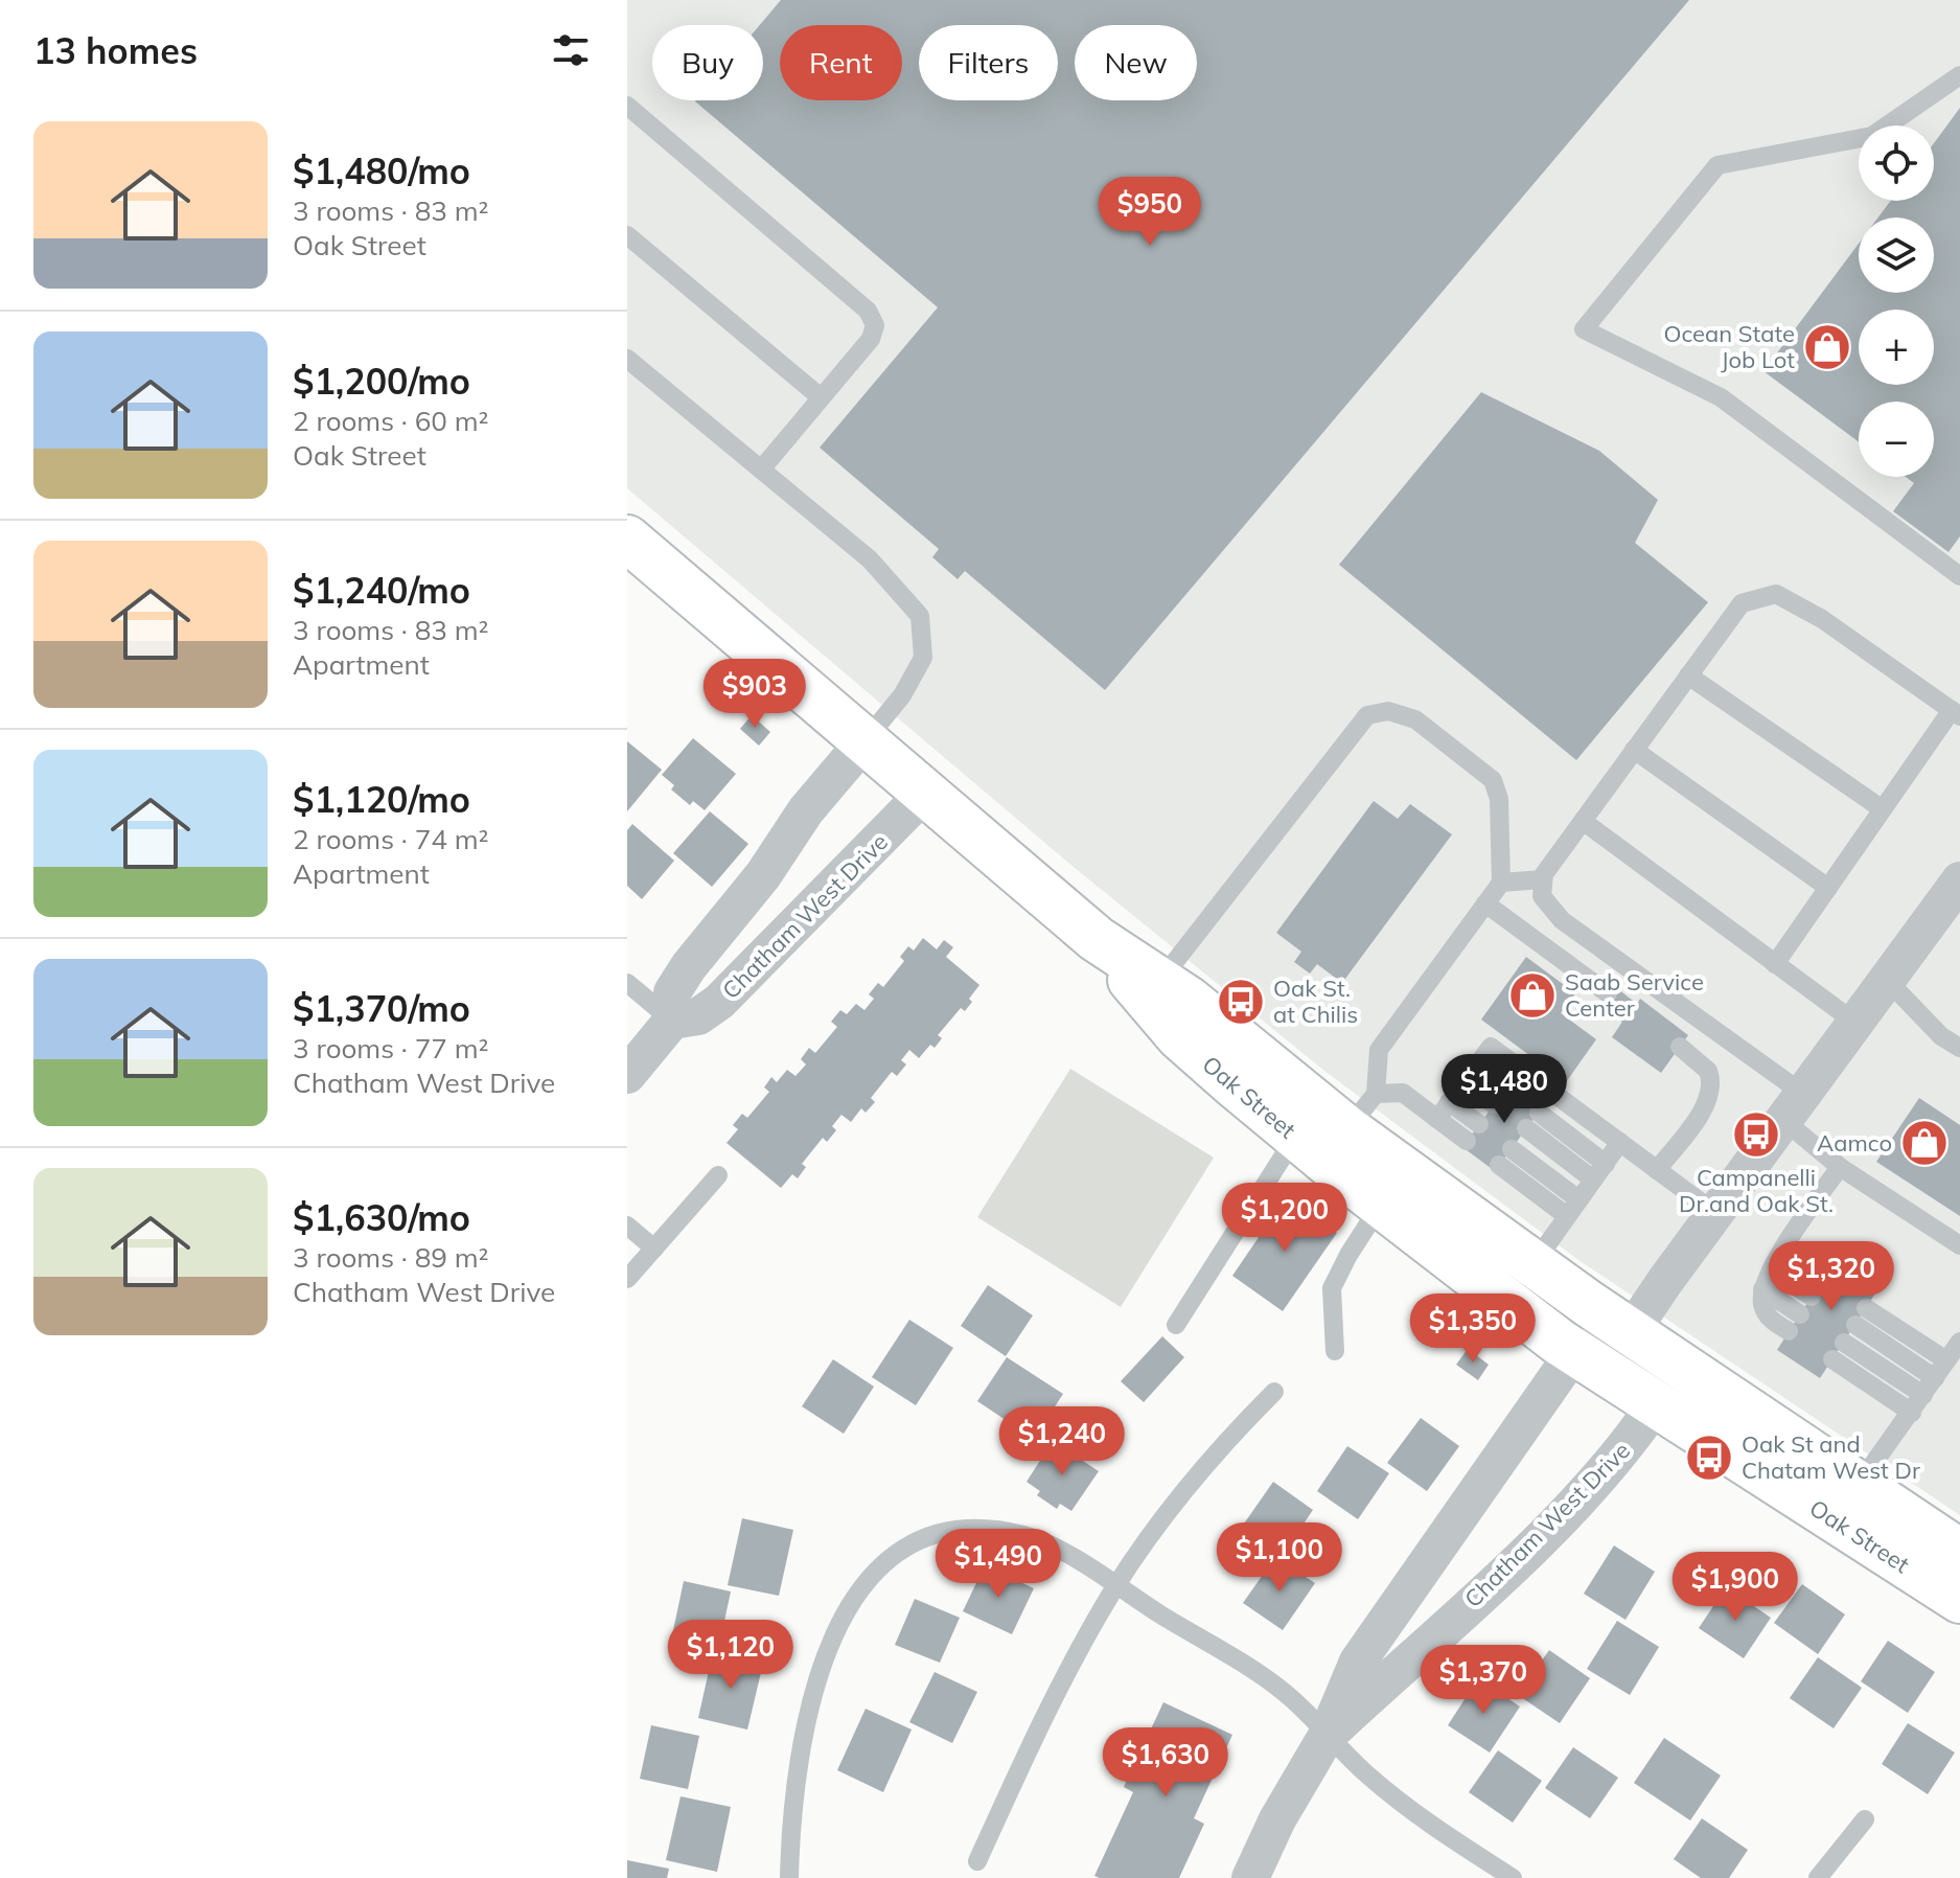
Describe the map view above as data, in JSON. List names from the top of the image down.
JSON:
{
  "streets": {
    "main road": ["Oak Street"],
    "street": ["Chatham West Drive"]
  },
  "crossings": [
    ["Chatham West Drive", "Oak Street"]
  ],
  "places": {
    "shop": ["Ocean State Job Lot", "Saab Service Center", "Aamco"],
    "bus stop": ["Oak St. at Chilis", "Campanelli Dr.and Oak St.", "Oak St and Chatam West Dr"]
  },
  "page": {
    "heading": "13 homes",
    "chip": [
      "Buy",
      "Rent",
      "Filters",
      "New"
    ],
    "list": [
      {
        "name": "$1,480/mo",
        "note": "3 rooms · 83 m² · Oak Street"
      },
      {
        "name": "$1,200/mo",
        "note": "2 rooms · 60 m² · Oak Street"
      },
      {
        "name": "$1,240/mo",
        "note": "3 rooms · 83 m² · Apartment"
      },
      {
        "name": "$1,120/mo",
        "note": "2 rooms · 74 m² · Apartment"
      },
      {
        "name": "$1,370/mo",
        "note": "3 rooms · 77 m² · Chatham West Drive"
      },
      {
        "name": "$1,630/mo",
        "note": "3 rooms · 89 m² · Chatham West Drive"
      }
    ],
    "map_buttons": ["+", "−"],
    "price": [
      "$950",
      "$903",
      "$1,480",
      "$1,200",
      "$1,320",
      "$1,350",
      "$1,240",
      "$1,100",
      "$1,490",
      "$1,900",
      "$1,120",
      "$1,370",
      "$1,630"
    ]
  }
}
